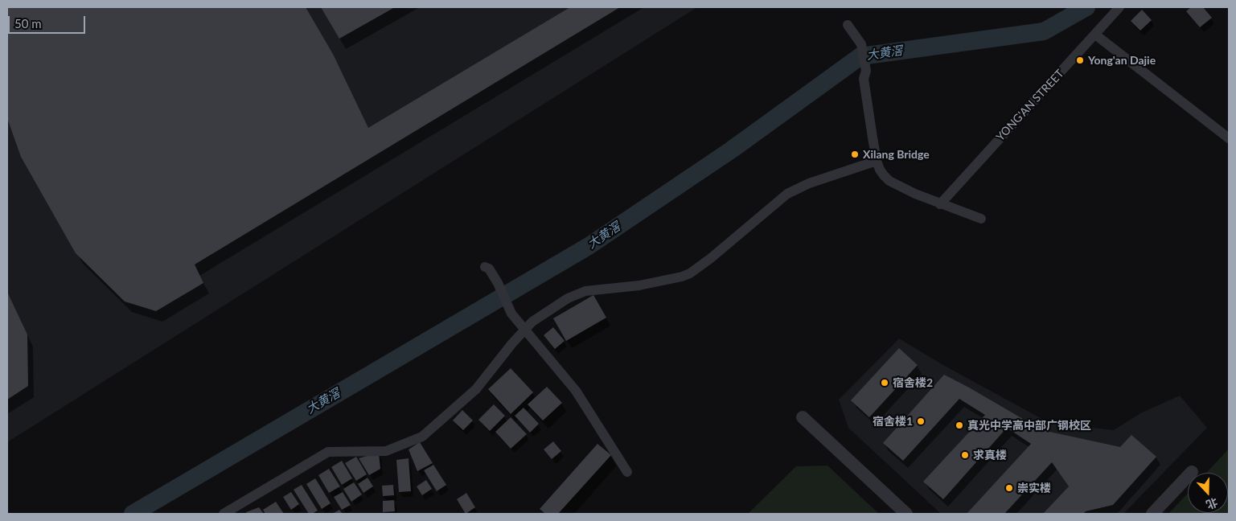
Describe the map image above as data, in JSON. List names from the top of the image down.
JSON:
{
  "streets": {
    "street": ["YONG'AN STREET"]
  },
  "water": ["大黄滘"],
  "places": [
    "Yong'an Dajie",
    "Xilang Bridge",
    "宿舍楼2",
    "宿舍楼1",
    "真光中学高中部广钢校区",
    "求真楼",
    "崇实楼"
  ],
  "scale_bar": "50 m",
  "north": "bottom"
}
